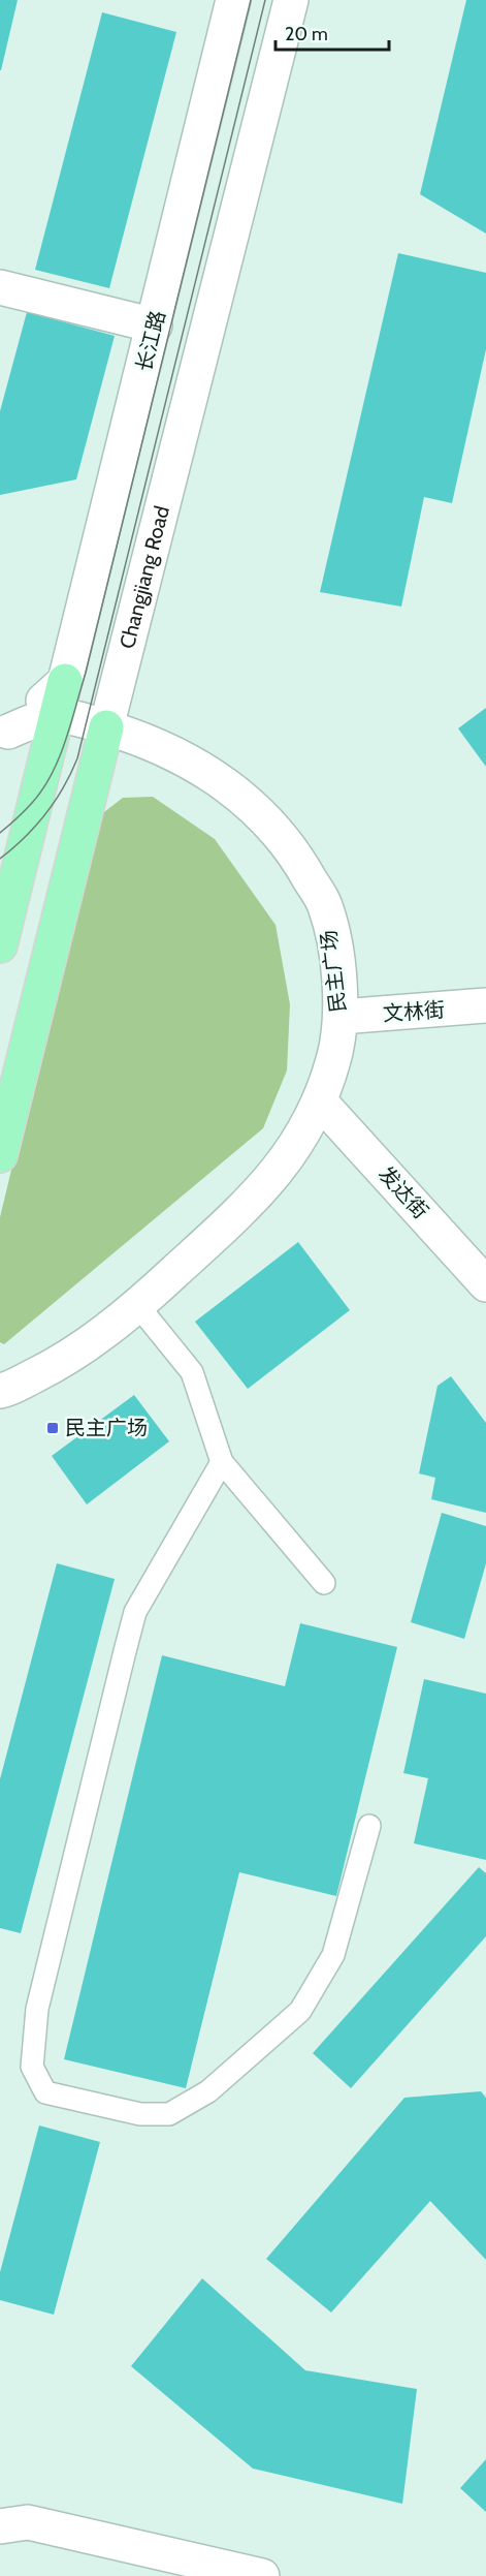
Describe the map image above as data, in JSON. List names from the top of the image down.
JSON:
{
  "streets": {
    "main road": [
      "长江路",
      "Changjiang Road",
      "民主广场",
      "文林街",
      "发达街"
    ]
  },
  "crossings": [
    ["Changjiang Road", "民主广场"],
    ["民主广场", "文林街"],
    ["民主广场", "发达街"]
  ],
  "places": {
    "transit": ["民主广场"]
  },
  "scale_bar": "20 m"
}
